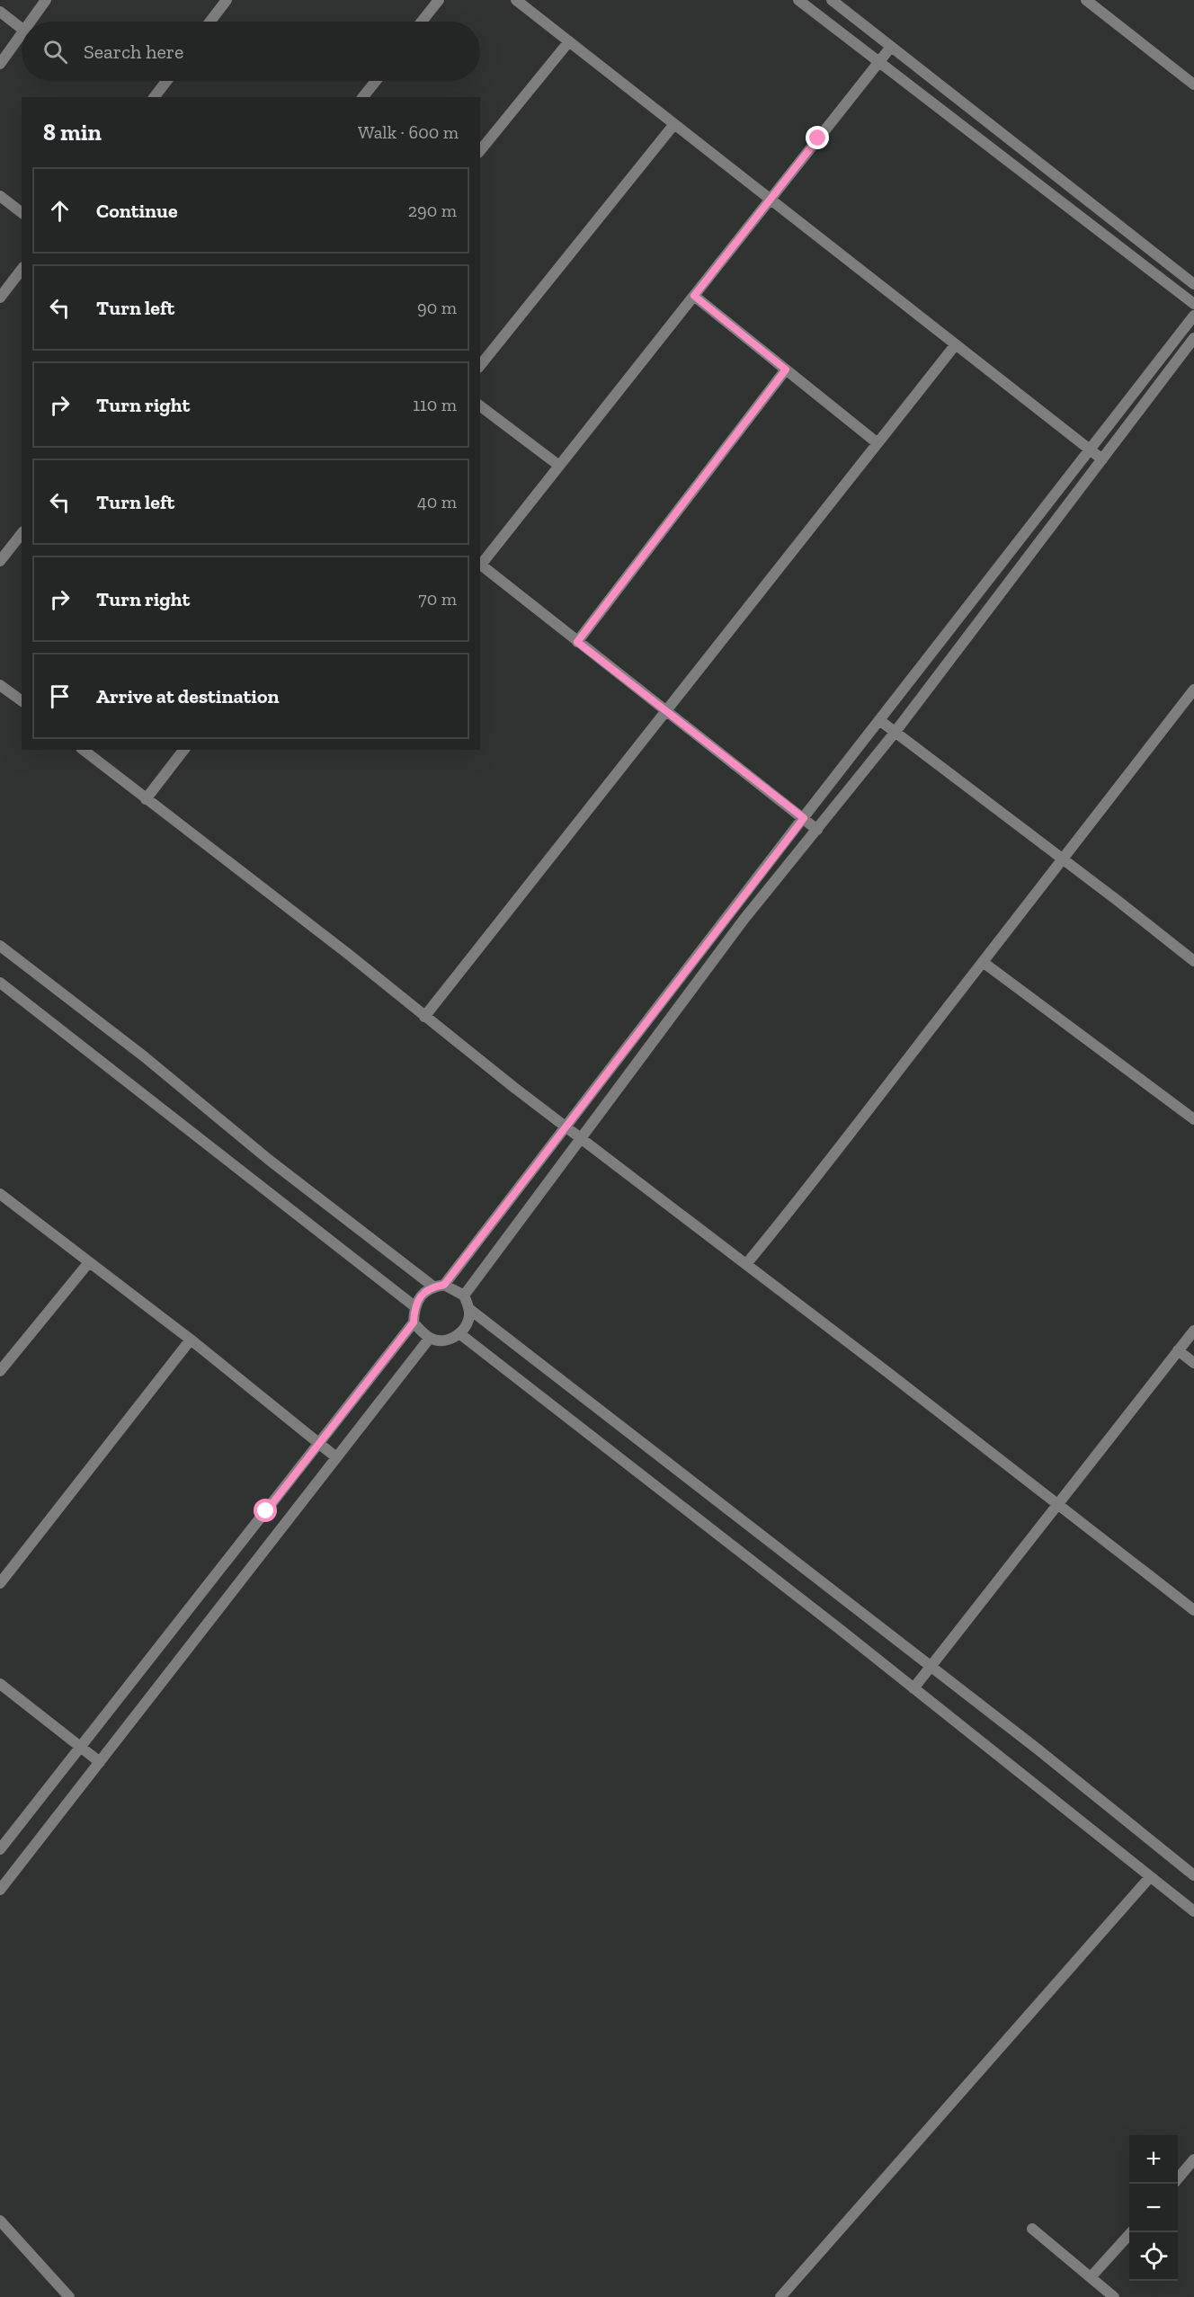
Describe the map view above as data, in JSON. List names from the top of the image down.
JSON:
{
  "page": {
    "search": "Search here",
    "heading": ["8 min", "Walk · 600 m"],
    "list": [
      ["Continue", "290 m"],
      ["Turn left", "90 m"],
      ["Turn right", "110 m"],
      ["Turn left", "40 m"],
      ["Turn right", "70 m"],
      "Arrive at destination"
    ],
    "map_buttons": ["+", "−"]
  }
}
